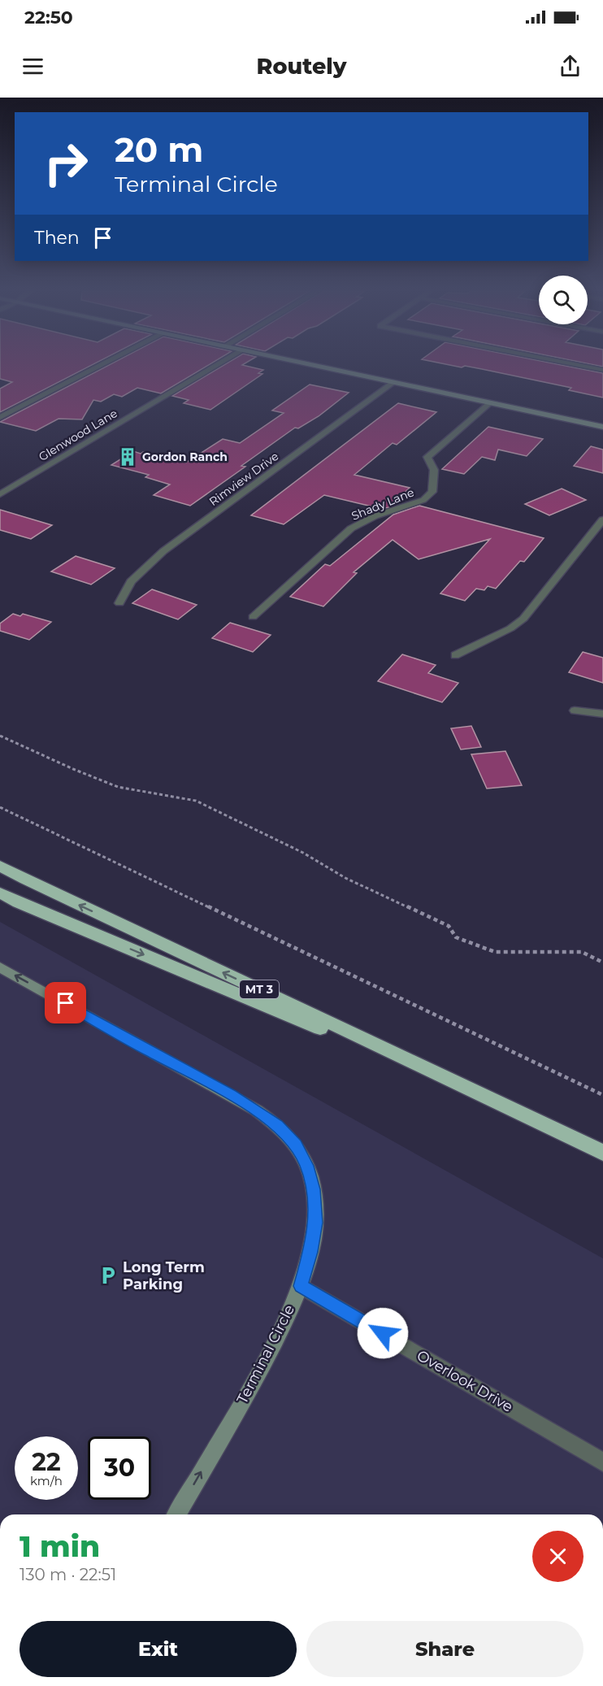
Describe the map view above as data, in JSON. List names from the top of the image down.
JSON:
{
  "streets": {
    "highway": ["MT 3"],
    "main road": ["Terminal Circle"],
    "street": [
      "Glenwood Lane",
      "Rimview Drive",
      "Shady Lane",
      "Overlook Drive"
    ]
  },
  "crossings": [
    ["Terminal Circle", "Overlook Drive"]
  ],
  "places": {
    "building": ["Gordon Ranch"],
    "parking": ["Long Term Parking"]
  },
  "page": {
    "status": "22:50",
    "header": "Routely",
    "turn": ["20 m", "Terminal Circle"],
    "then": "Then",
    "speed": "22 km/h",
    "limit": "30",
    "heading": ["1 min", "130 m · 22:51"],
    "buttons": ["Exit", "Share"]
  }
}
